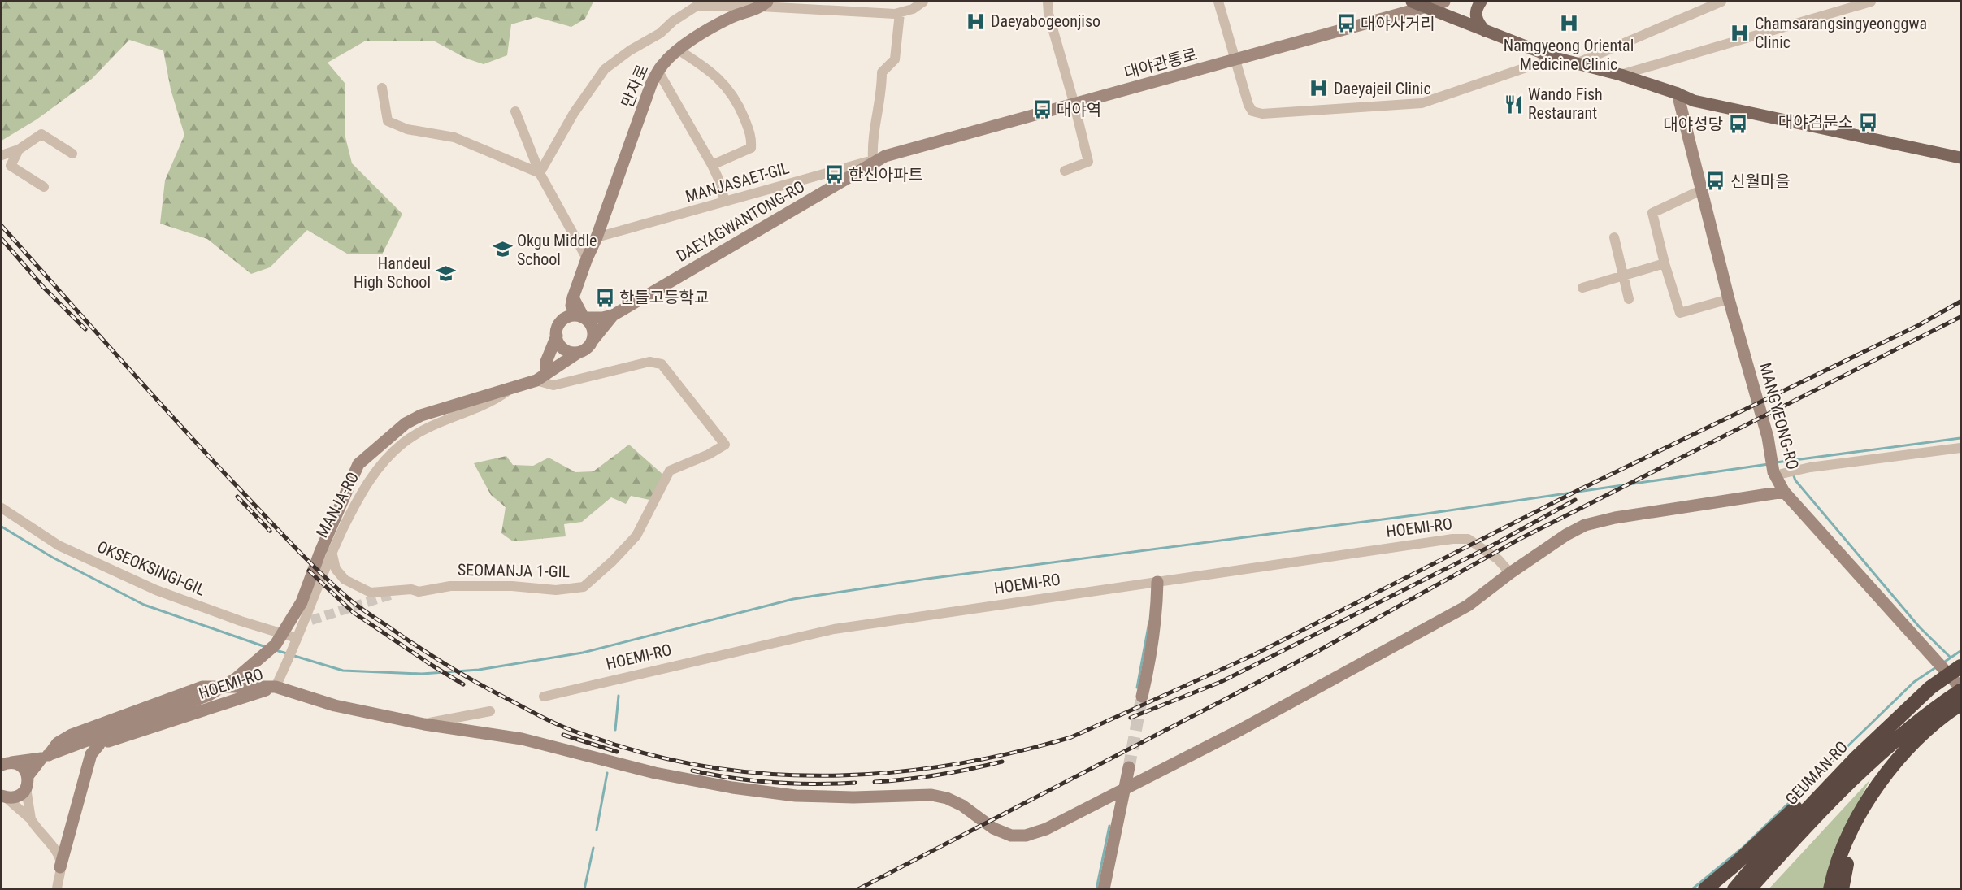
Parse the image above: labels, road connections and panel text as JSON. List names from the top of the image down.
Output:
{
  "streets": {
    "highway": ["GEUMAN-RO"],
    "street": [
      "대야관통로",
      "만자로",
      "MANJASAET-GIL",
      "DAEYAGWANTONG-RO",
      "MANGYEONG-RO",
      "MANJA-RO",
      "HOEMI-RO",
      "OKSEOKSINGI-GIL",
      "SEOMANJA 1-GIL"
    ]
  },
  "crossings": [
    ["대야관통로", "MANJASAET-GIL"],
    ["대야관통로", "DAEYAGWANTONG-RO"],
    ["만자로", "MANJASAET-GIL"],
    ["MANJASAET-GIL", "DAEYAGWANTONG-RO"],
    ["MANJA-RO", "HOEMI-RO"],
    ["MANJA-RO", "OKSEOKSINGI-GIL"],
    ["MANJA-RO", "SEOMANJA 1-GIL"]
  ],
  "places": {
    "hospital": [
      "Daeyabogeonjiso",
      "Namgyeong Oriental Medicine Clinic",
      "Chamsarangsingyeonggwa Clinic",
      "Daeyajeil Clinic"
    ],
    "bus stop": [
      "대야사거리",
      "대야역",
      "대야검문소",
      "대야성당",
      "한신아파트",
      "신월마을",
      "한들고등학교"
    ],
    "restaurant": ["Wando Fish Restaurant"],
    "school or university": ["Okgu Middle School", "Handeul High School"]
  }
}
